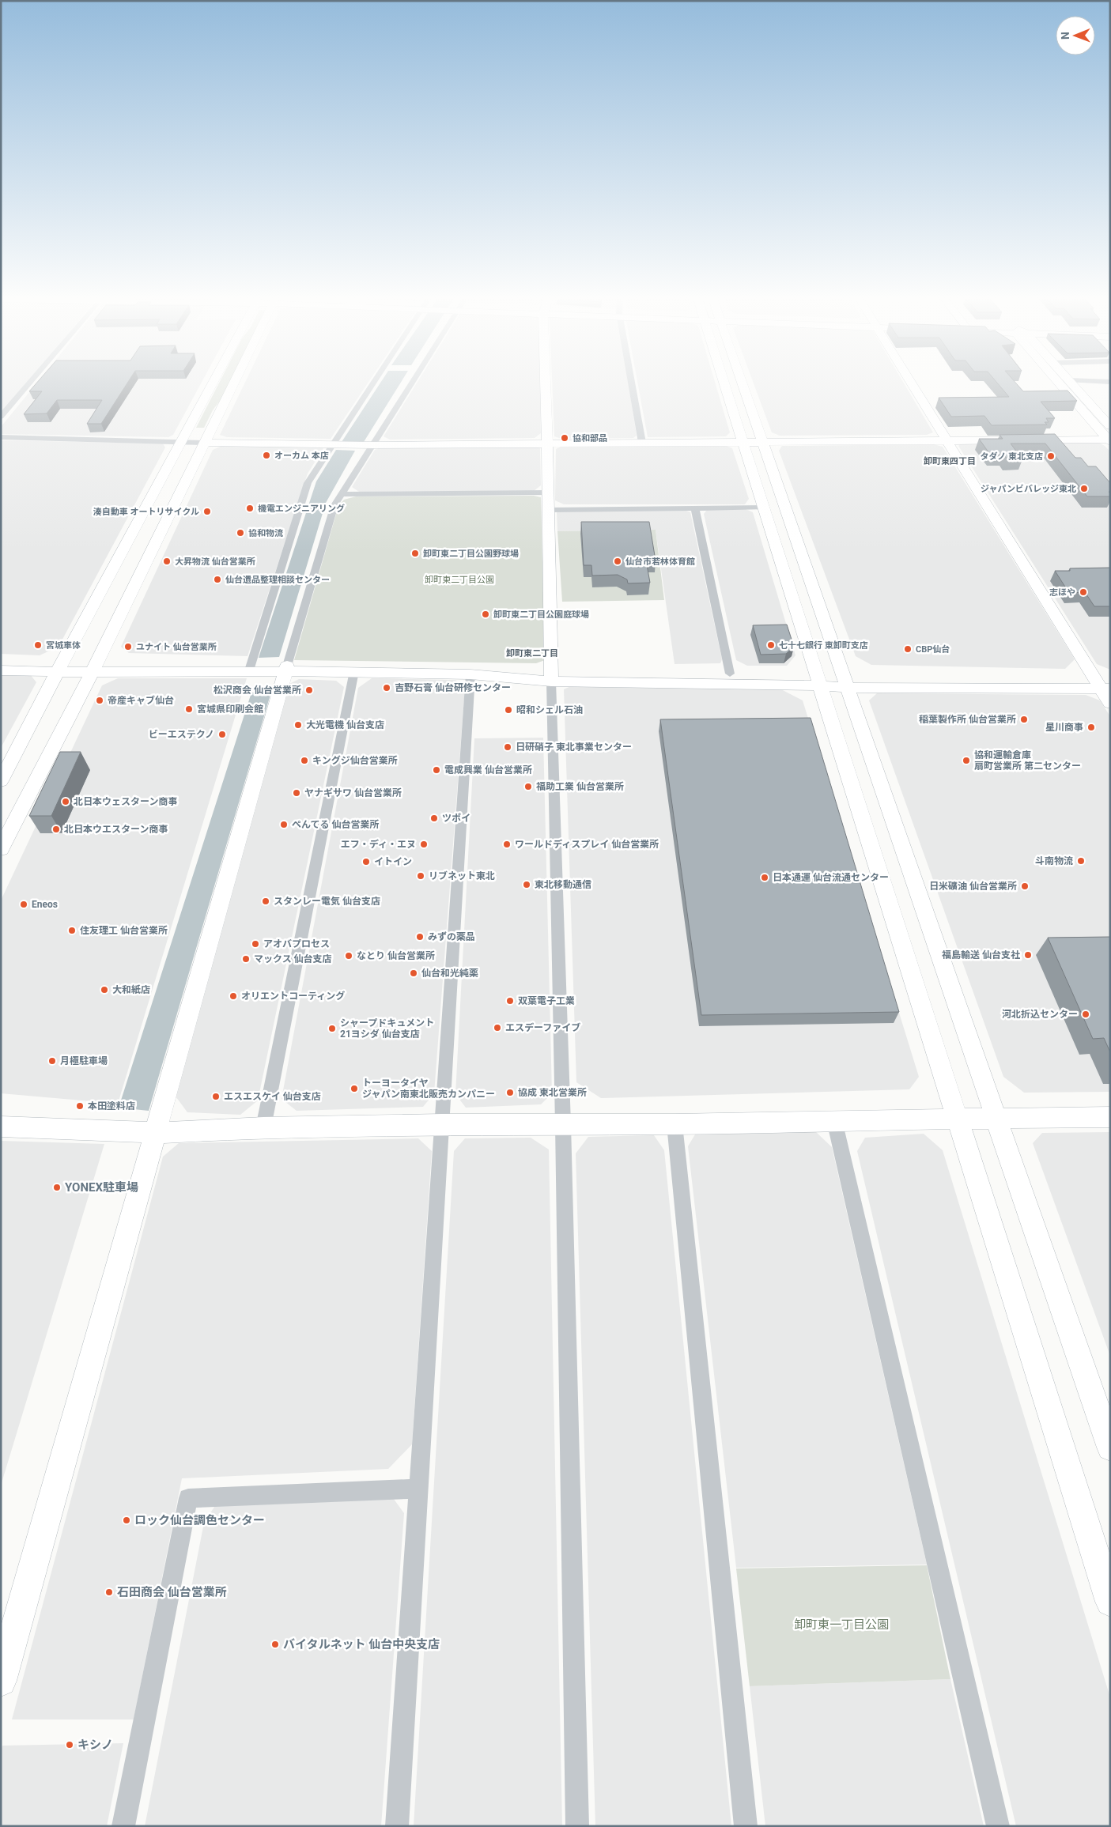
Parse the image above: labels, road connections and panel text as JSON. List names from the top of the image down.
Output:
{
  "districts": ["卸町東四丁目", "卸町東二丁目"],
  "parks": ["卸町東二丁目公園", "卸町東一丁目公園"],
  "places": [
    "協和部品",
    "オーカム 本店",
    "タダノ 東北支店",
    "ジャパンビバレッジ東北",
    "機電エンジニアリング",
    "湊自動車 オートリサイクル",
    "協和物流",
    "卸町東二丁目公園野球場",
    "大昇物流 仙台営業所",
    "仙台市若林体育館",
    "仙台遺品整理相談センター",
    "志ほや",
    "卸町東二丁目公園庭球場",
    "宮城車体",
    "七十七銀行 東卸町支店",
    "ユナイト 仙台営業所",
    "CBP仙台",
    "吉野石膏 仙台研修センター",
    "松沢商会 仙台営業所",
    "帝産キャブ仙台",
    "宮城県印刷会館",
    "昭和シェル石油",
    "稲葉製作所 仙台営業所",
    "大光電機 仙台支店",
    "星川商事",
    "ビーエステクノ",
    "日研硝子 東北事業センター",
    "キングジ仙台営業所",
    "協和運輸倉庫 扇町営業所 第二センター",
    "電成興業 仙台営業所",
    "福助工業 仙台営業所",
    "ヤナギサワ 仙台営業所",
    "北日本ウェスターン商事",
    "ツボイ",
    "ぺんてる 仙台営業所",
    "北日本ウエスターン商事",
    "エフ・ディ・エヌ",
    "ワールドディスプレイ 仙台営業所",
    "斗南物流",
    "イトイン",
    "リブネット東北",
    "日本通運 仙台流通センター",
    "東北移動通信",
    "日米礦油 仙台営業所",
    "スタンレー電気 仙台支店",
    "Eneos",
    "住友理工 仙台営業所",
    "みずの薬品",
    "アオバプロセス",
    "福島輸送 仙台支社",
    "なとり 仙台営業所",
    "マックス 仙台支店",
    "仙台和光純薬",
    "大和紙店",
    "オリエントコーティング",
    "双葉電子工業",
    "河北折込センター",
    "エスデーファイブ",
    "シャープドキュメント 21ヨシダ 仙台支店",
    "月極駐車場",
    "トーヨータイヤ ジャパン南東北販売カンパニー",
    "協成 東北営業所",
    "エスエスケイ 仙台支店",
    "本田塗料店",
    "YONEX駐車場",
    "ロック仙台調色センター",
    "石田商会 仙台営業所",
    "バイタルネット 仙台中央支店",
    "キシノ"
  ],
  "north": "left"
}
